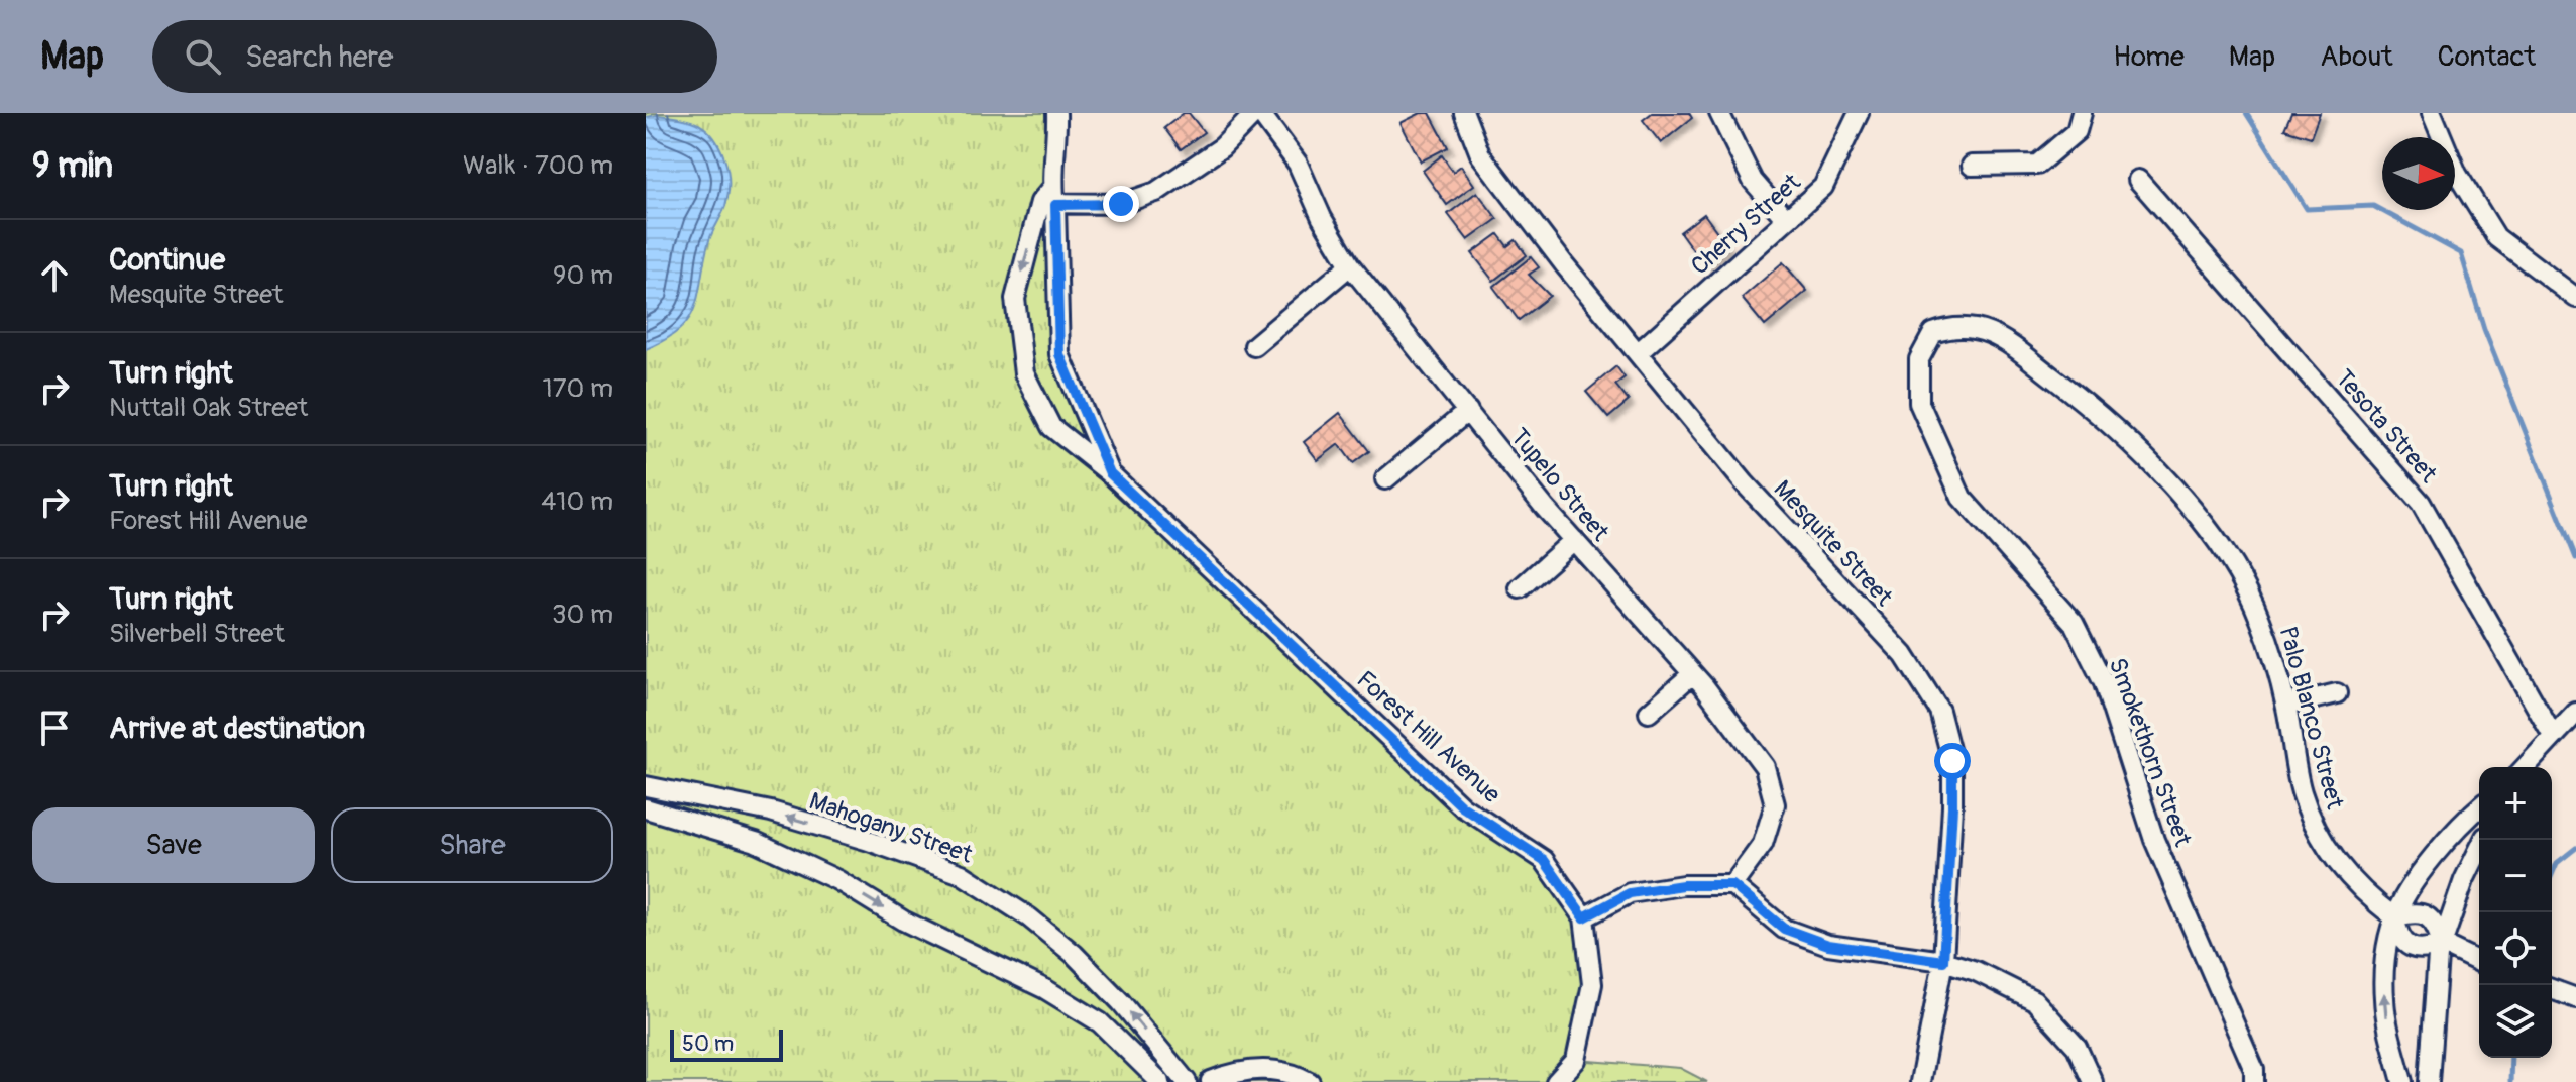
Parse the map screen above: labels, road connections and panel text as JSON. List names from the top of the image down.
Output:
{
  "streets": {
    "street": [
      "Cherry Street",
      "Tesota Street",
      "Tupelo Street",
      "Mesquite Street",
      "Palo Blanco Street",
      "Forest Hill Avenue",
      "Smokethorn Street",
      "Mahogany Street"
    ]
  },
  "crossings": [
    ["Cherry Street", "Mesquite Street"],
    ["Palo Blanco Street", "Smokethorn Street"]
  ],
  "scale_bar": "50 m",
  "north": "right",
  "page": {
    "header": "Map",
    "search": "Search here",
    "nav": [
      "Home",
      "Map",
      "About",
      "Contact"
    ],
    "heading": ["9 min", "Walk · 700 m"],
    "list": [
      ["Continue", "Mesquite Street", "90 m"],
      ["Turn right", "Nuttall Oak Street", "170 m"],
      ["Turn right", "Forest Hill Avenue", "410 m"],
      ["Turn right", "Silverbell Street", "30 m"],
      "Arrive at destination"
    ],
    "map_buttons": ["+", "−"],
    "buttons": ["Save", "Share"],
    "scale": "50 m"
  }
}
